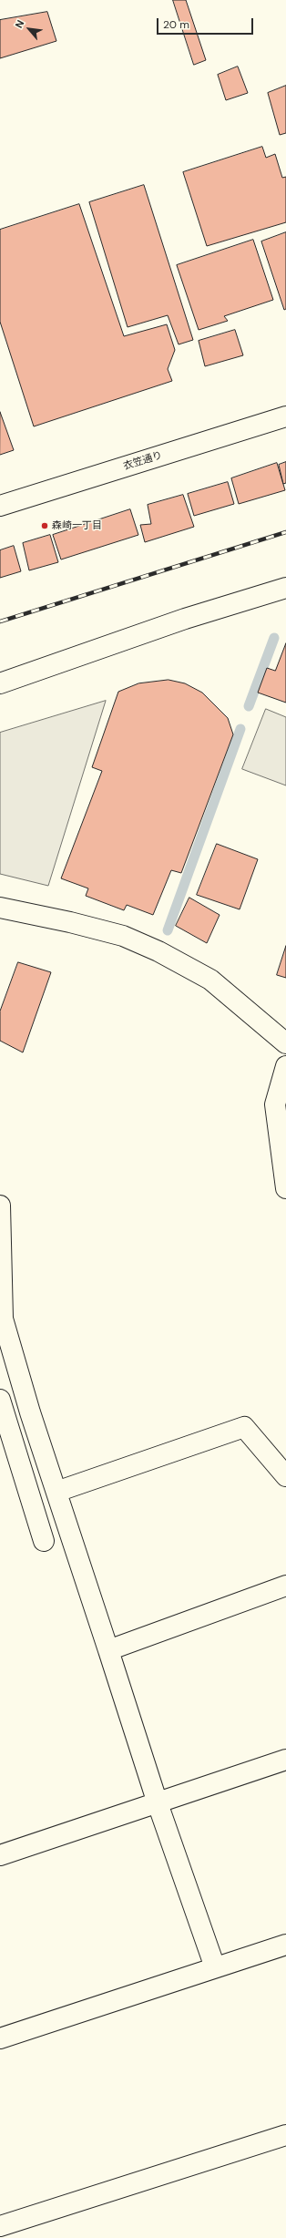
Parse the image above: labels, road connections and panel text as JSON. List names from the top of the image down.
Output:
{
  "streets": {
    "street": ["衣笠通り"]
  },
  "places": ["森崎一丁目"],
  "scale_bar": "20 m",
  "north": "top left"
}
